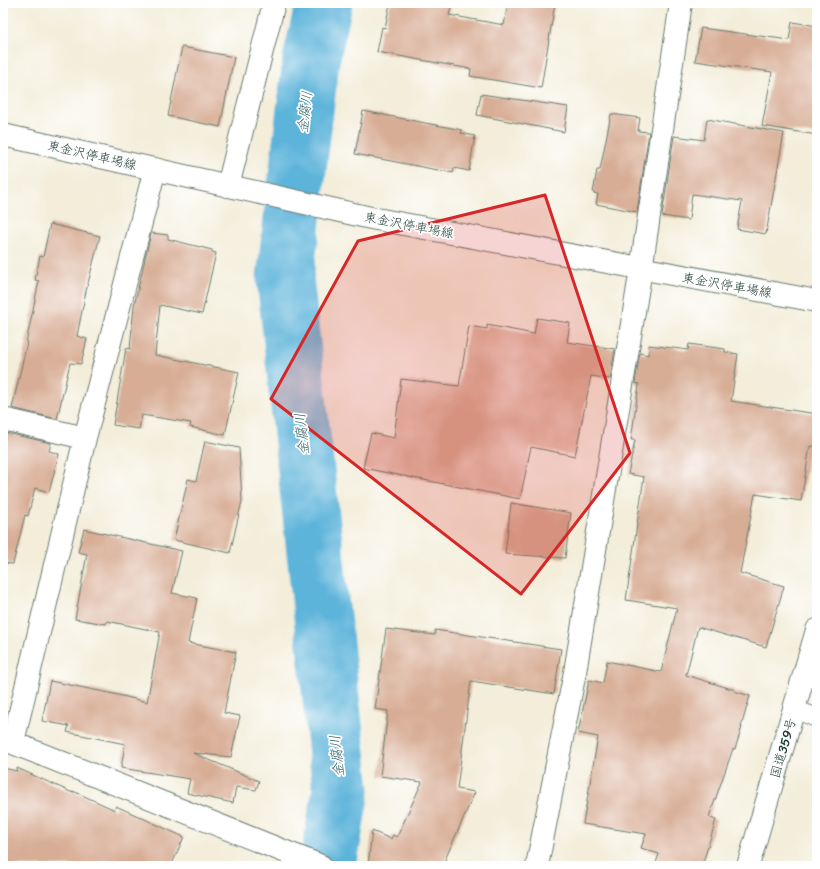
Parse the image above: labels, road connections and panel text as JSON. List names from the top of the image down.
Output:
{
  "streets": {
    "main road": ["東金沢停車場線", "国道359号"]
  },
  "water": ["金腐川"]
}
